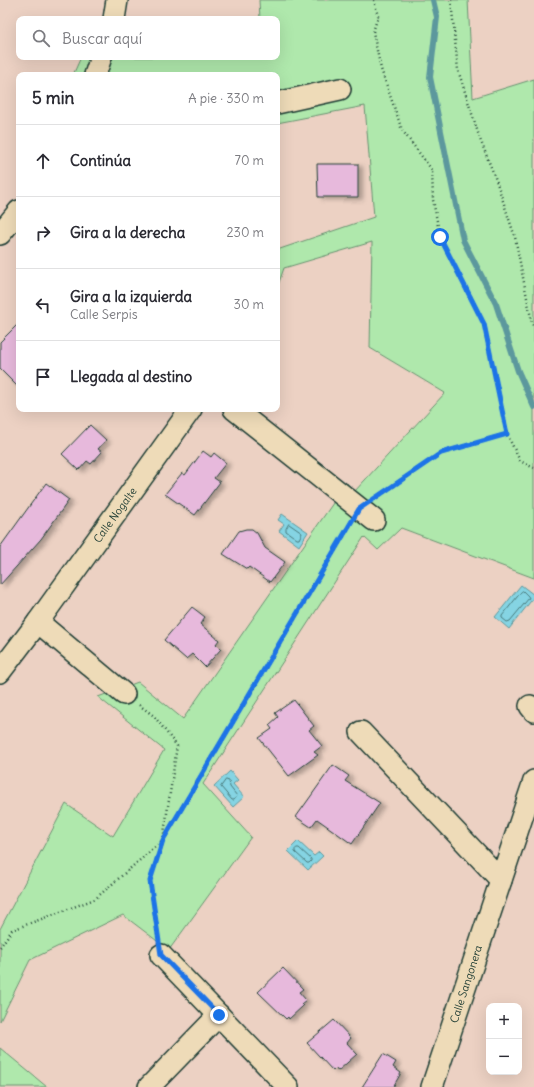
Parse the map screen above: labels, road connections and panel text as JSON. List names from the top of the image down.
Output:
{
  "streets": {
    "street": ["Calle Nogalte", "Calle Sangonera"]
  },
  "page": {
    "search": "Buscar aquí",
    "heading": ["5 min", "A pie · 330 m"],
    "list": [
      ["Continúa", "70 m"],
      ["Gira a la derecha", "230 m"],
      ["Gira a la izquierda", "Calle Serpis", "30 m"],
      "Llegada al destino"
    ],
    "map_buttons": ["+", "−"]
  }
}
